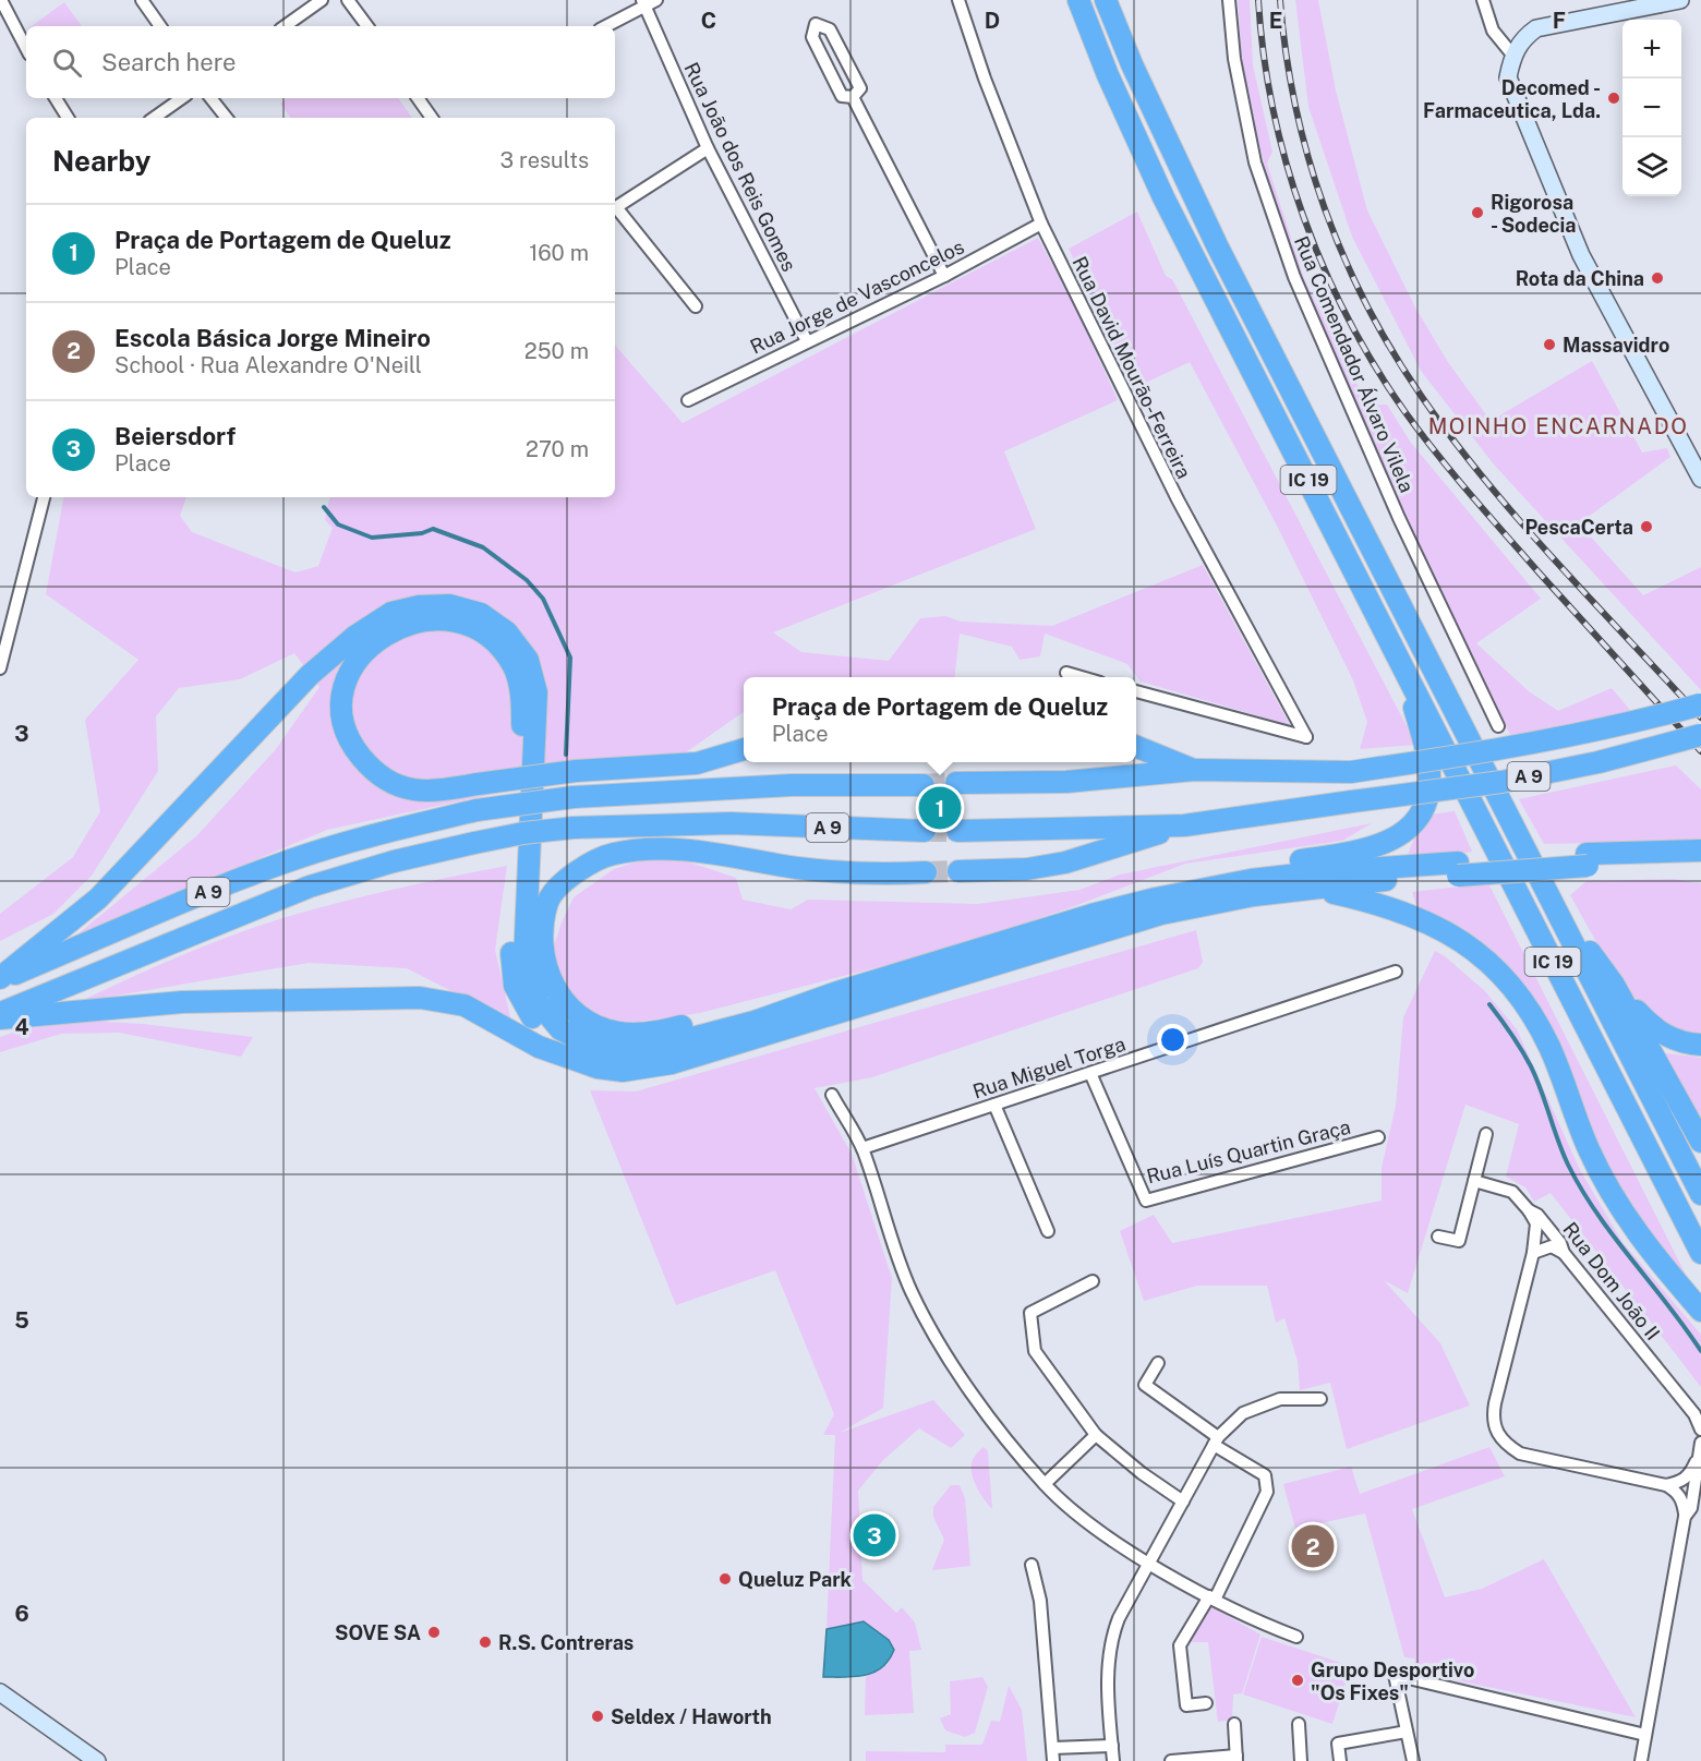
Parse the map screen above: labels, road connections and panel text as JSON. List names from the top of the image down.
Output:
{
  "streets": {
    "highway": ["IC 19", "A 9"],
    "street": [
      "Rua João dos Reis Gomes",
      "Rua Jorge de Vasconcelos",
      "Rua Comendador Álvaro Vilela",
      "Rua David Mourão-Ferreira",
      "Rua Miguel Torga",
      "Rua Luís Quartin Graça",
      "Rua Dom João II"
    ]
  },
  "crossings": [
    ["Rua João dos Reis Gomes", "Rua Jorge de Vasconcelos"],
    ["Rua Jorge de Vasconcelos", "Rua David Mourão-Ferreira"],
    ["Rua Miguel Torga", "Rua Luís Quartin Graça"]
  ],
  "districts": ["MOINHO ENCARNADO"],
  "places": [
    "Decomed - Farmaceutica, Lda.",
    "Rigorosa - Sodecia",
    "Rota da China",
    "Massavidro",
    "PescaCerta",
    "Queluz Park",
    "SOVE SA",
    "R.S. Contreras",
    "Grupo Desportivo \"Os Fixes\"",
    "Seldex / Haworth"
  ],
  "page": {
    "map_buttons": ["+", "−"],
    "search": "Search here",
    "heading": ["Nearby", "3 results"],
    "list": [
      {
        "mark": "1",
        "name": "Praça de Portagem de Queluz",
        "note": "Place",
        "value": "160 m"
      },
      {
        "mark": "2",
        "name": "Escola Básica Jorge Mineiro",
        "note": "School · Rua Alexandre O'Neill",
        "value": "250 m"
      },
      {
        "mark": "3",
        "name": "Beiersdorf",
        "note": "Place",
        "value": "270 m"
      }
    ],
    "popup": ["Praça de Portagem de Queluz", "Place"],
    "pins": ["1", "3", "2"]
  },
  "grid": {
    "columns": [
      "C",
      "D",
      "E",
      "F"
    ],
    "rows": [
      "3",
      "4",
      "5",
      "6"
    ]
  }
}
